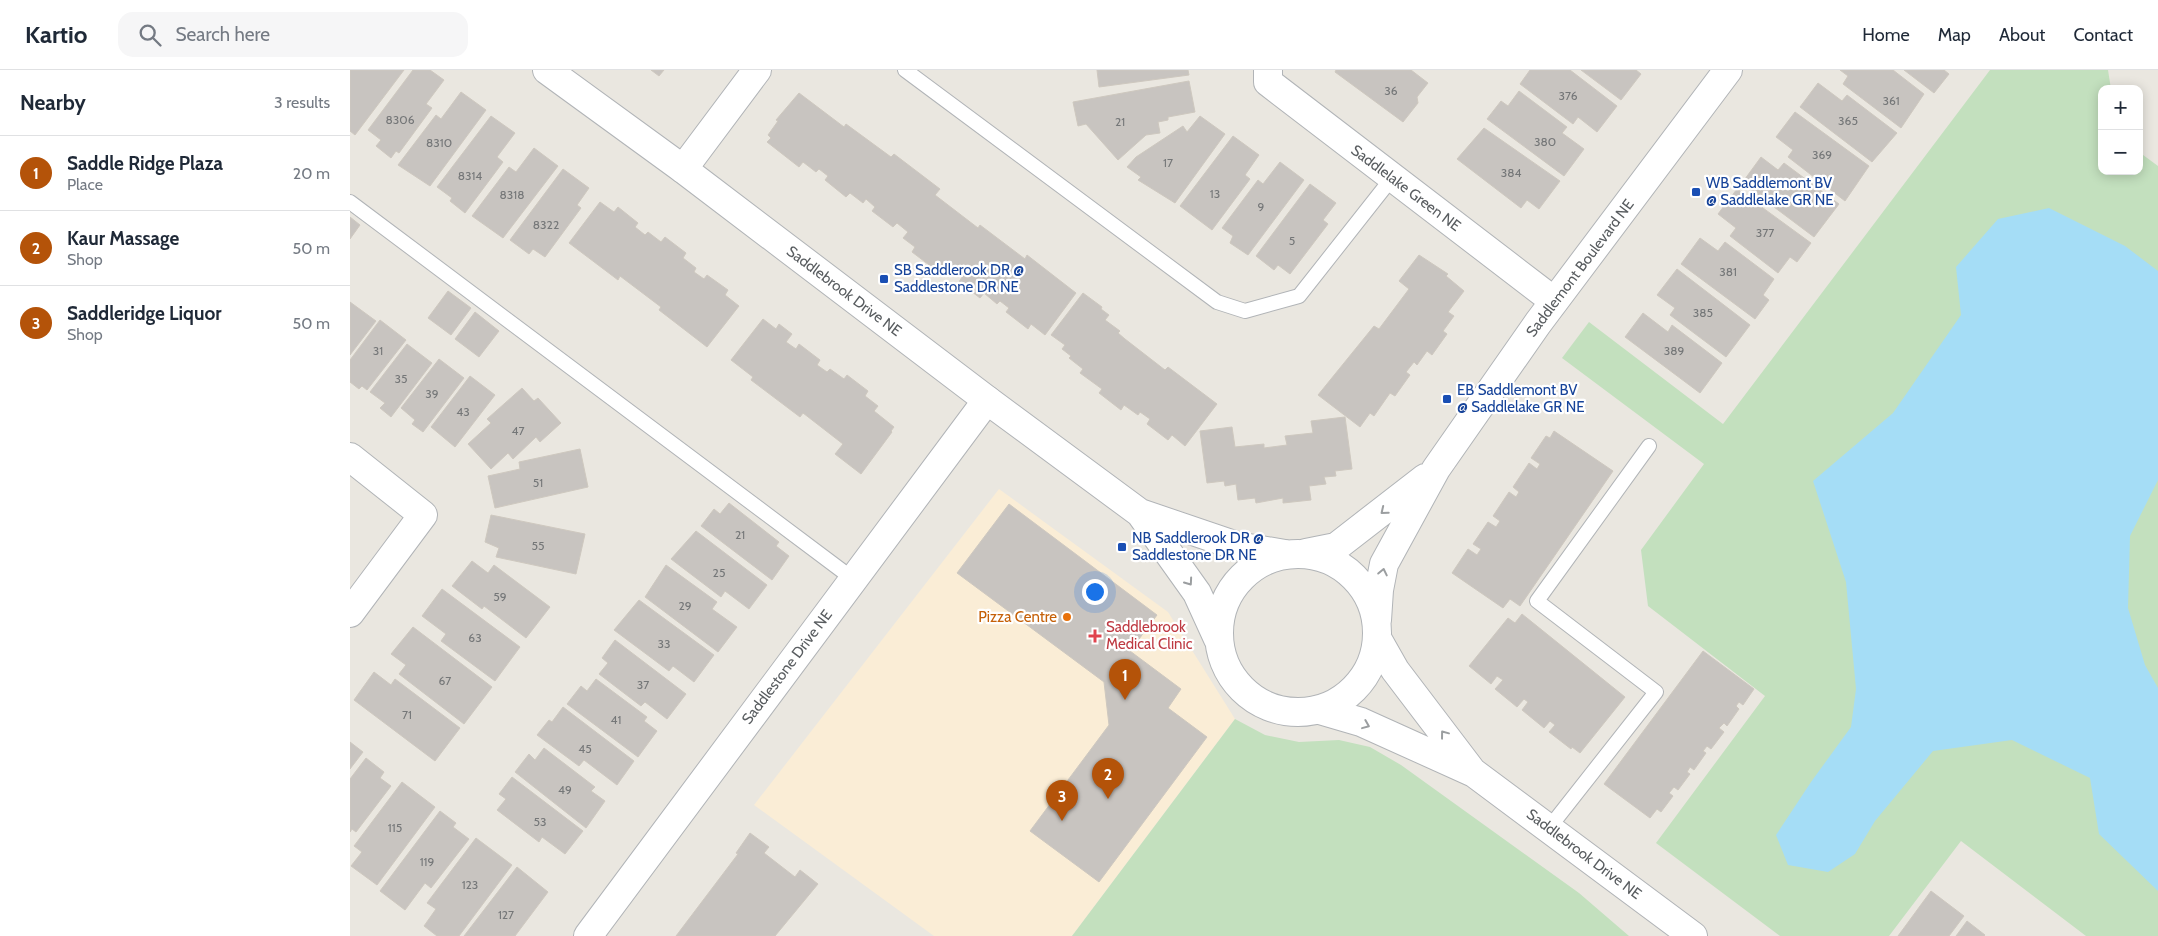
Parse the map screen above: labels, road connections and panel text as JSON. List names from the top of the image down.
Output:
{
  "streets": {
    "street": [
      "Saddlelake Green NE",
      "Saddlemont Boulevard NE",
      "Saddlebrook Drive NE",
      "Saddlestone Drive NE"
    ]
  },
  "crossings": [
    ["Saddlelake Green NE", "Saddlemont Boulevard NE"],
    ["Saddlemont Boulevard NE", "Saddlebrook Drive NE"],
    ["Saddlebrook Drive NE", "Saddlestone Drive NE"]
  ],
  "places": {
    "transit": [
      "WB Saddlemont BV @ Saddlelake GR NE",
      "SB Saddlerook DR @ Saddlestone DR NE",
      "EB Saddlemont BV @ Saddlelake GR NE",
      "NB Saddlerook DR @ Saddlestone DR NE"
    ],
    "other": ["Pizza Centre"],
    "health": ["Saddlebrook Medical Clinic"]
  },
  "house_numbers": [
    "36",
    "376",
    "361",
    "8306",
    "365",
    "21",
    "380",
    "8310",
    "369",
    "17",
    "384",
    "8314",
    "13",
    "8318",
    "9",
    "8322",
    "377",
    "5",
    "381",
    "385",
    "31",
    "389",
    "35",
    "39",
    "43",
    "47",
    "51",
    "21",
    "55",
    "25",
    "59",
    "29",
    "63",
    "33",
    "67",
    "37",
    "71",
    "41",
    "45",
    "49",
    "53",
    "115",
    "119",
    "123",
    "127"
  ],
  "page": {
    "header": "Kartio",
    "search": "Search here",
    "nav": [
      "Home",
      "Map",
      "About",
      "Contact"
    ],
    "heading": ["Nearby", "3 results"],
    "map_buttons": ["+", "−"],
    "list": [
      {
        "mark": "1",
        "name": "Saddle Ridge Plaza",
        "note": "Place",
        "value": "20 m"
      },
      {
        "mark": "2",
        "name": "Kaur Massage",
        "note": "Shop",
        "value": "50 m"
      },
      {
        "mark": "3",
        "name": "Saddleridge Liquor",
        "note": "Shop",
        "value": "50 m"
      }
    ],
    "pins": ["1", "2", "3"]
  }
}
